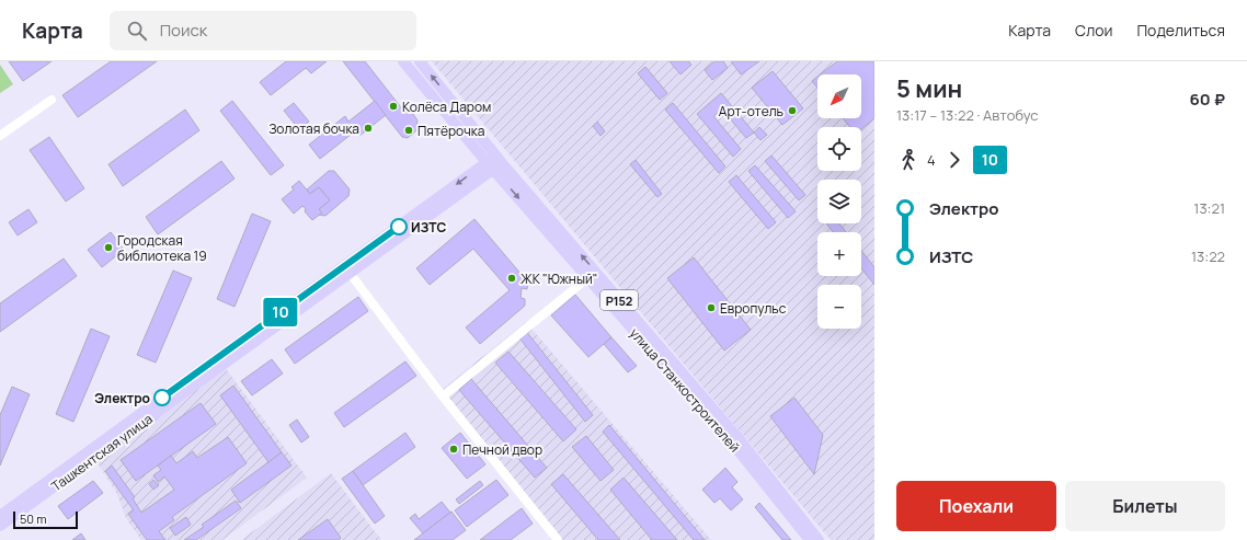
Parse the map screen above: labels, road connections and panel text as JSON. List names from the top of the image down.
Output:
{
  "streets": {
    "main road": ["Р152", "улица Станкостроителей", "Ташкентская улица"]
  },
  "crossings": [
    ["улица Станкостроителей", "Ташкентская улица"]
  ],
  "places": [
    "Колёса Даром",
    "Арт-отель",
    "Золотая бочка",
    "Пятёрочка",
    "ИЗТС",
    "Городская библиотека 19",
    "ЖК \"Южный\"",
    "Европульс",
    "Электро",
    "Печной двор"
  ],
  "lines": ["bus line 10"],
  "scale_bar": "50 m",
  "north": "bottom left",
  "page": {
    "header": "Карта",
    "search": "Поиск",
    "nav": ["Карта", "Слои", "Поделиться"],
    "on_map": "10",
    "heading": ["5 мин", "13:17 – 13:22 · Автобус", "60 ₽"],
    "map_buttons": ["+", "−"],
    "legs": ["4", "10"],
    "list": [
      {
        "name": "Электро",
        "value": "13:21"
      },
      {
        "name": "ИЗТС",
        "value": "13:22"
      }
    ],
    "buttons": ["Поехали", "Билеты"],
    "scale": "50 m"
  }
}
